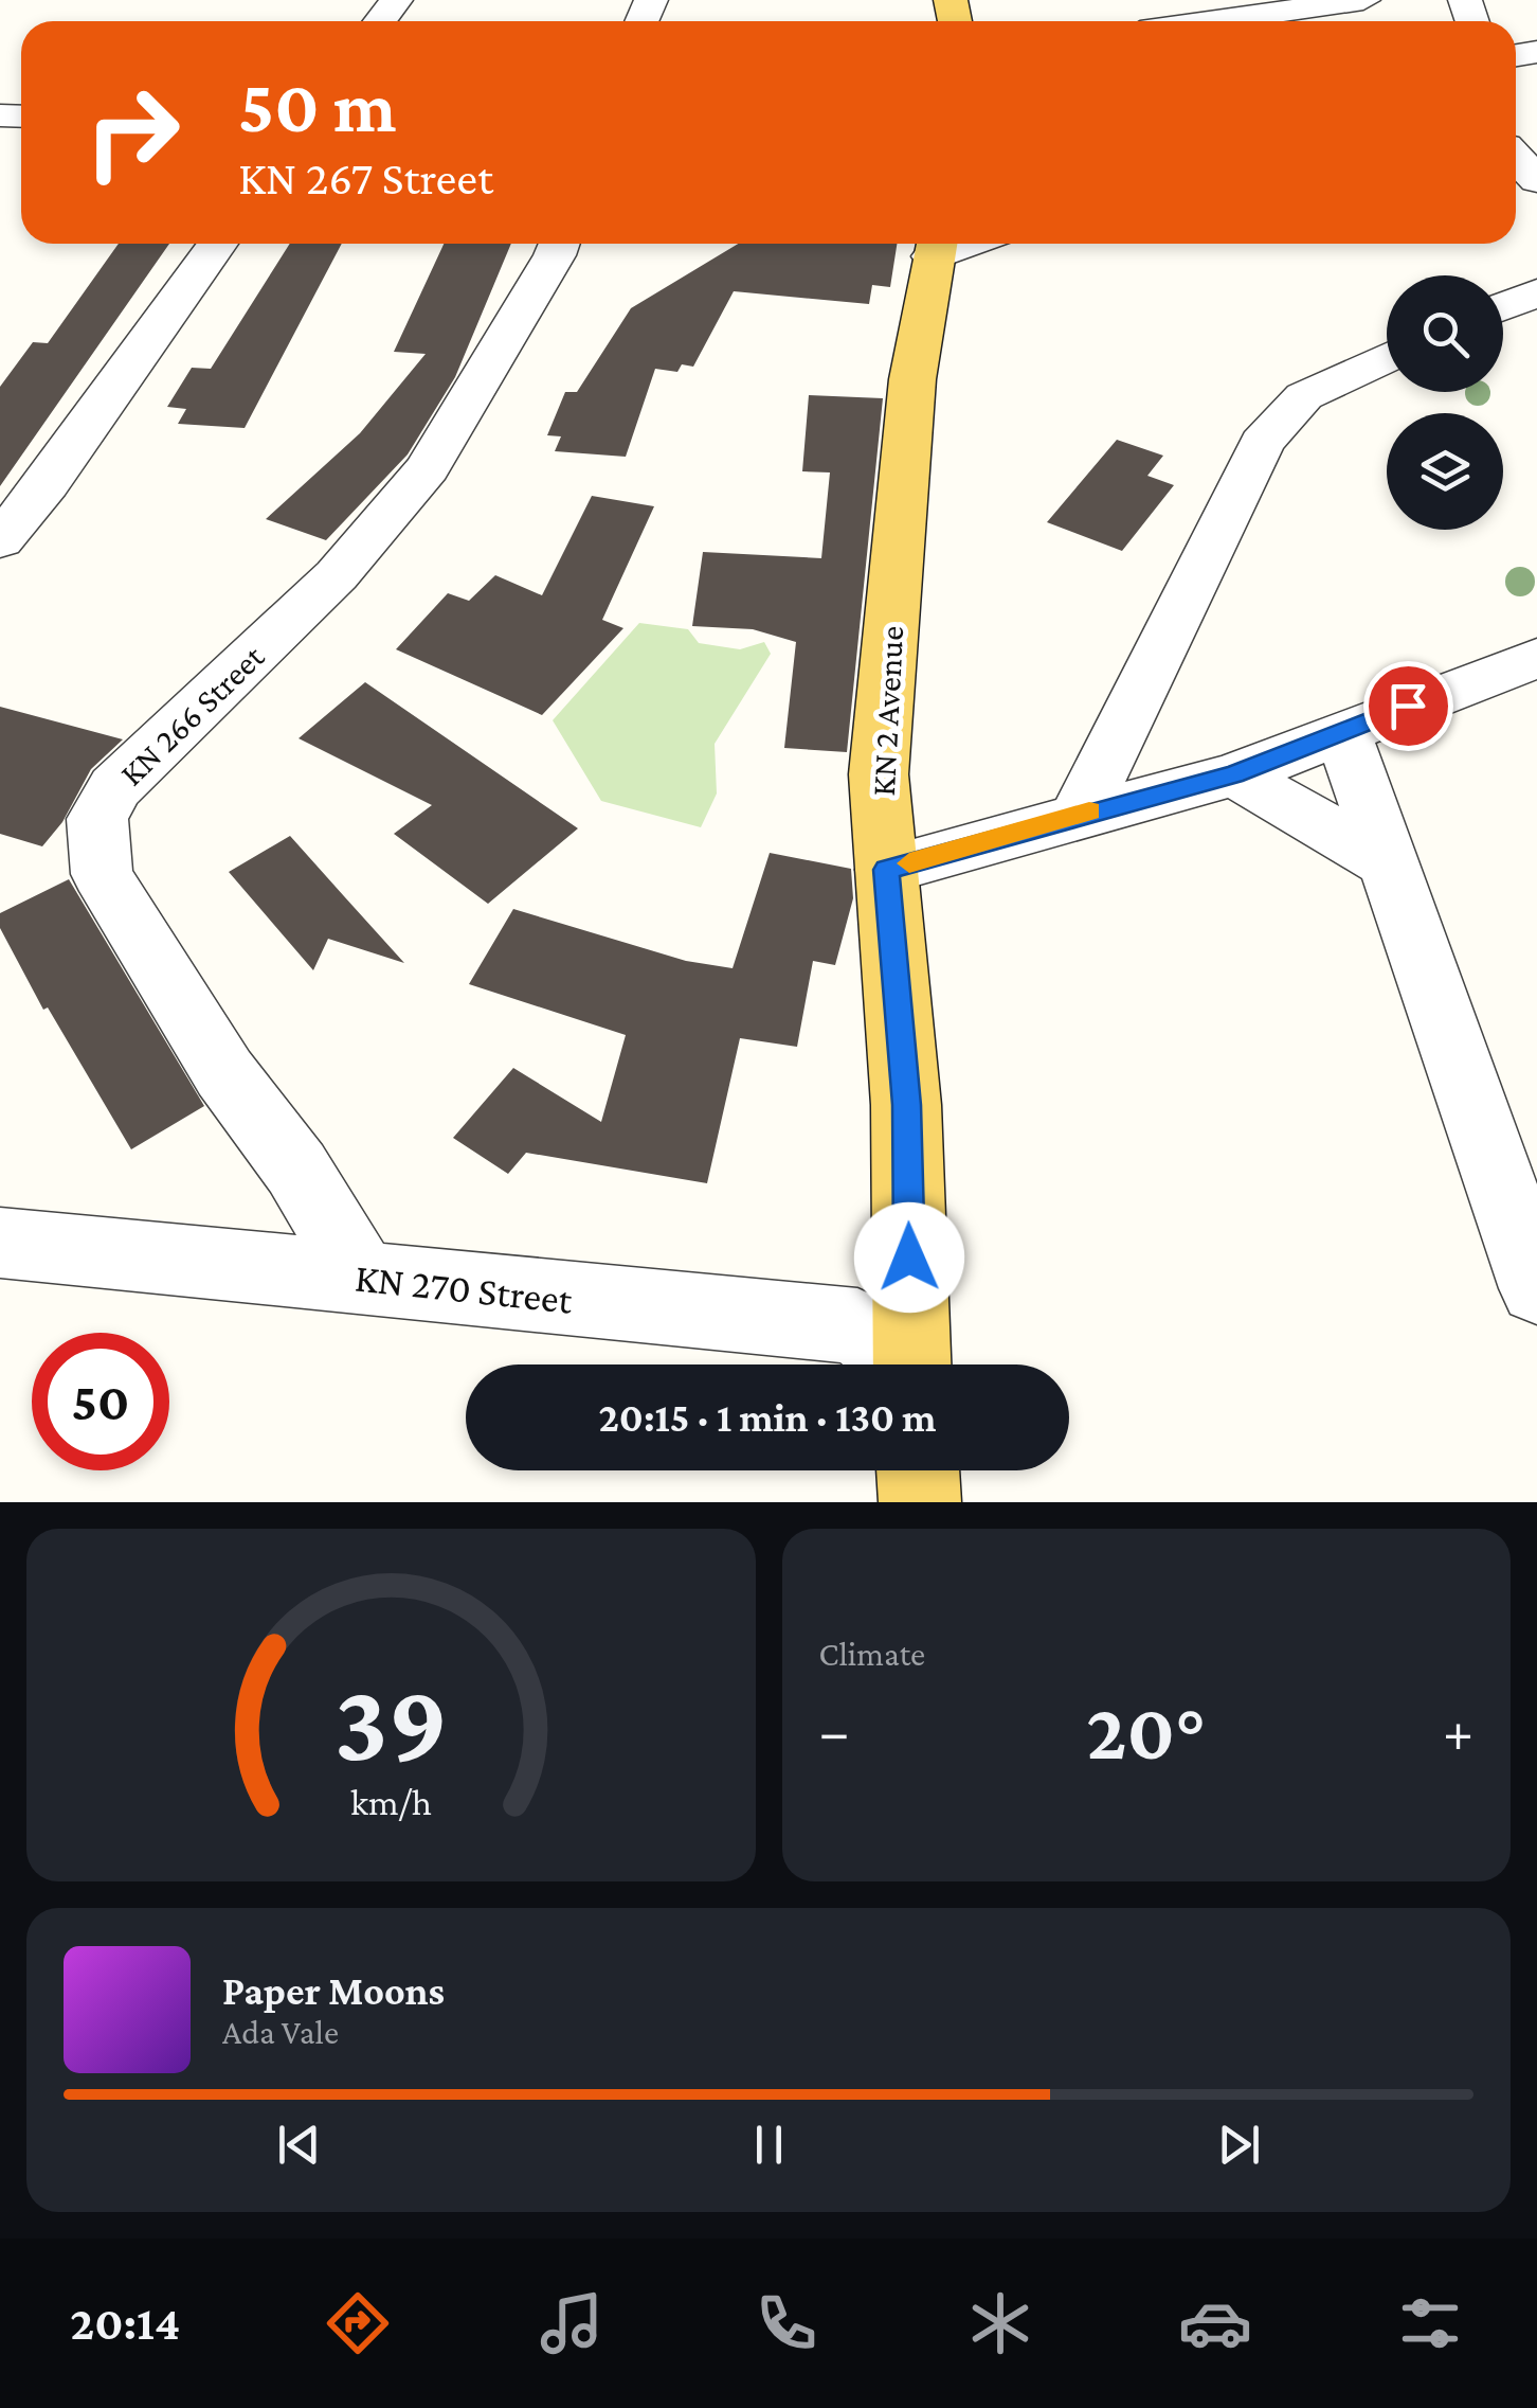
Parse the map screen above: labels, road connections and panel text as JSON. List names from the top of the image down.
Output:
{
  "streets": {
    "main road": ["KN 2 Avenue"],
    "street": ["KN 266 Street", "KN 270 Street"]
  },
  "crossings": [
    ["KN 266 Street", "KN 270 Street"]
  ],
  "page": {
    "turn": ["50 m", "KN 267 Street"],
    "limit": "50",
    "trip": "20:15 · 1 min · 130 m",
    "tile": "Climate",
    "heat": ["−", "20°", "+"],
    "song": ["Paper Moons", "Ada Vale"],
    "tabs": "20:14",
    "gauge": ["39", "km/h"]
  }
}
